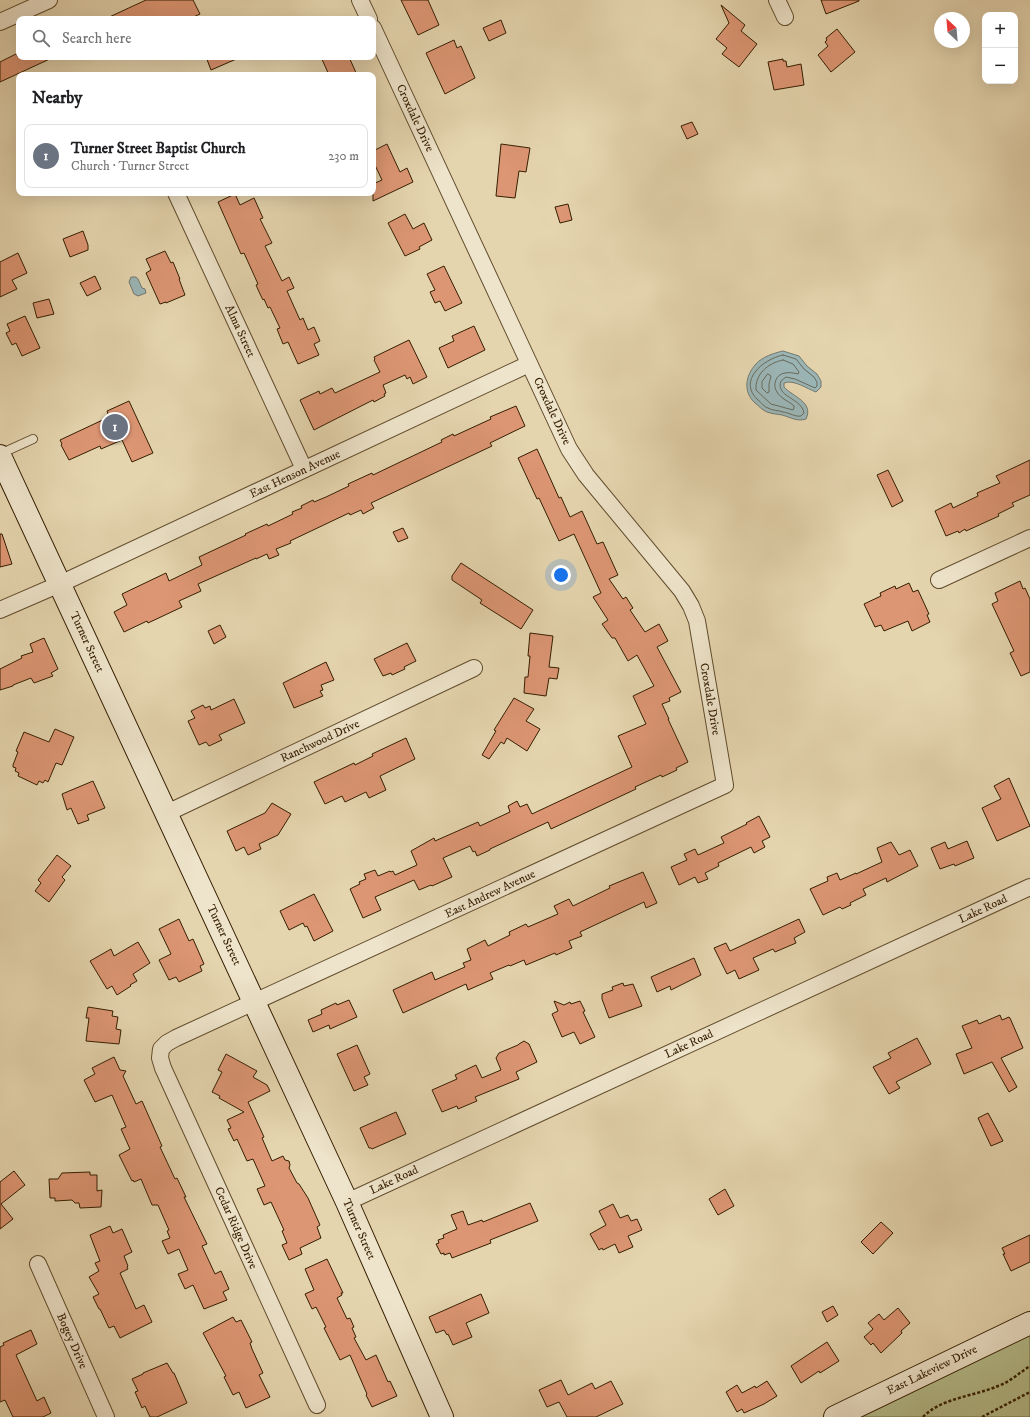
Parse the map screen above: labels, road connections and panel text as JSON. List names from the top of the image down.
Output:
{
  "streets": {
    "street": [
      "Croxdale Drive",
      "Alma Street",
      "East Henson Avenue",
      "Turner Street",
      "Ranchwood Drive",
      "East Andrew Avenue",
      "Lake Road",
      "Cedar Ridge Drive",
      "Bogey Drive",
      "East Lakeview Drive"
    ]
  },
  "crossings": [
    ["Croxdale Drive", "East Henson Avenue"],
    ["Croxdale Drive", "East Andrew Avenue"],
    ["Alma Street", "East Henson Avenue"],
    ["East Henson Avenue", "Turner Street"],
    ["Turner Street", "Ranchwood Drive"],
    ["Turner Street", "East Andrew Avenue"],
    ["Turner Street", "Lake Road"],
    ["East Andrew Avenue", "Cedar Ridge Drive"]
  ],
  "north": "top left",
  "page": {
    "map_buttons": ["+", "−"],
    "search": "Search here",
    "heading": "Nearby",
    "list": [
      {
        "mark": "1",
        "name": "Turner Street Baptist Church",
        "note": "Church · Turner Street",
        "value": "230 m"
      }
    ],
    "pins": "1"
  }
}
